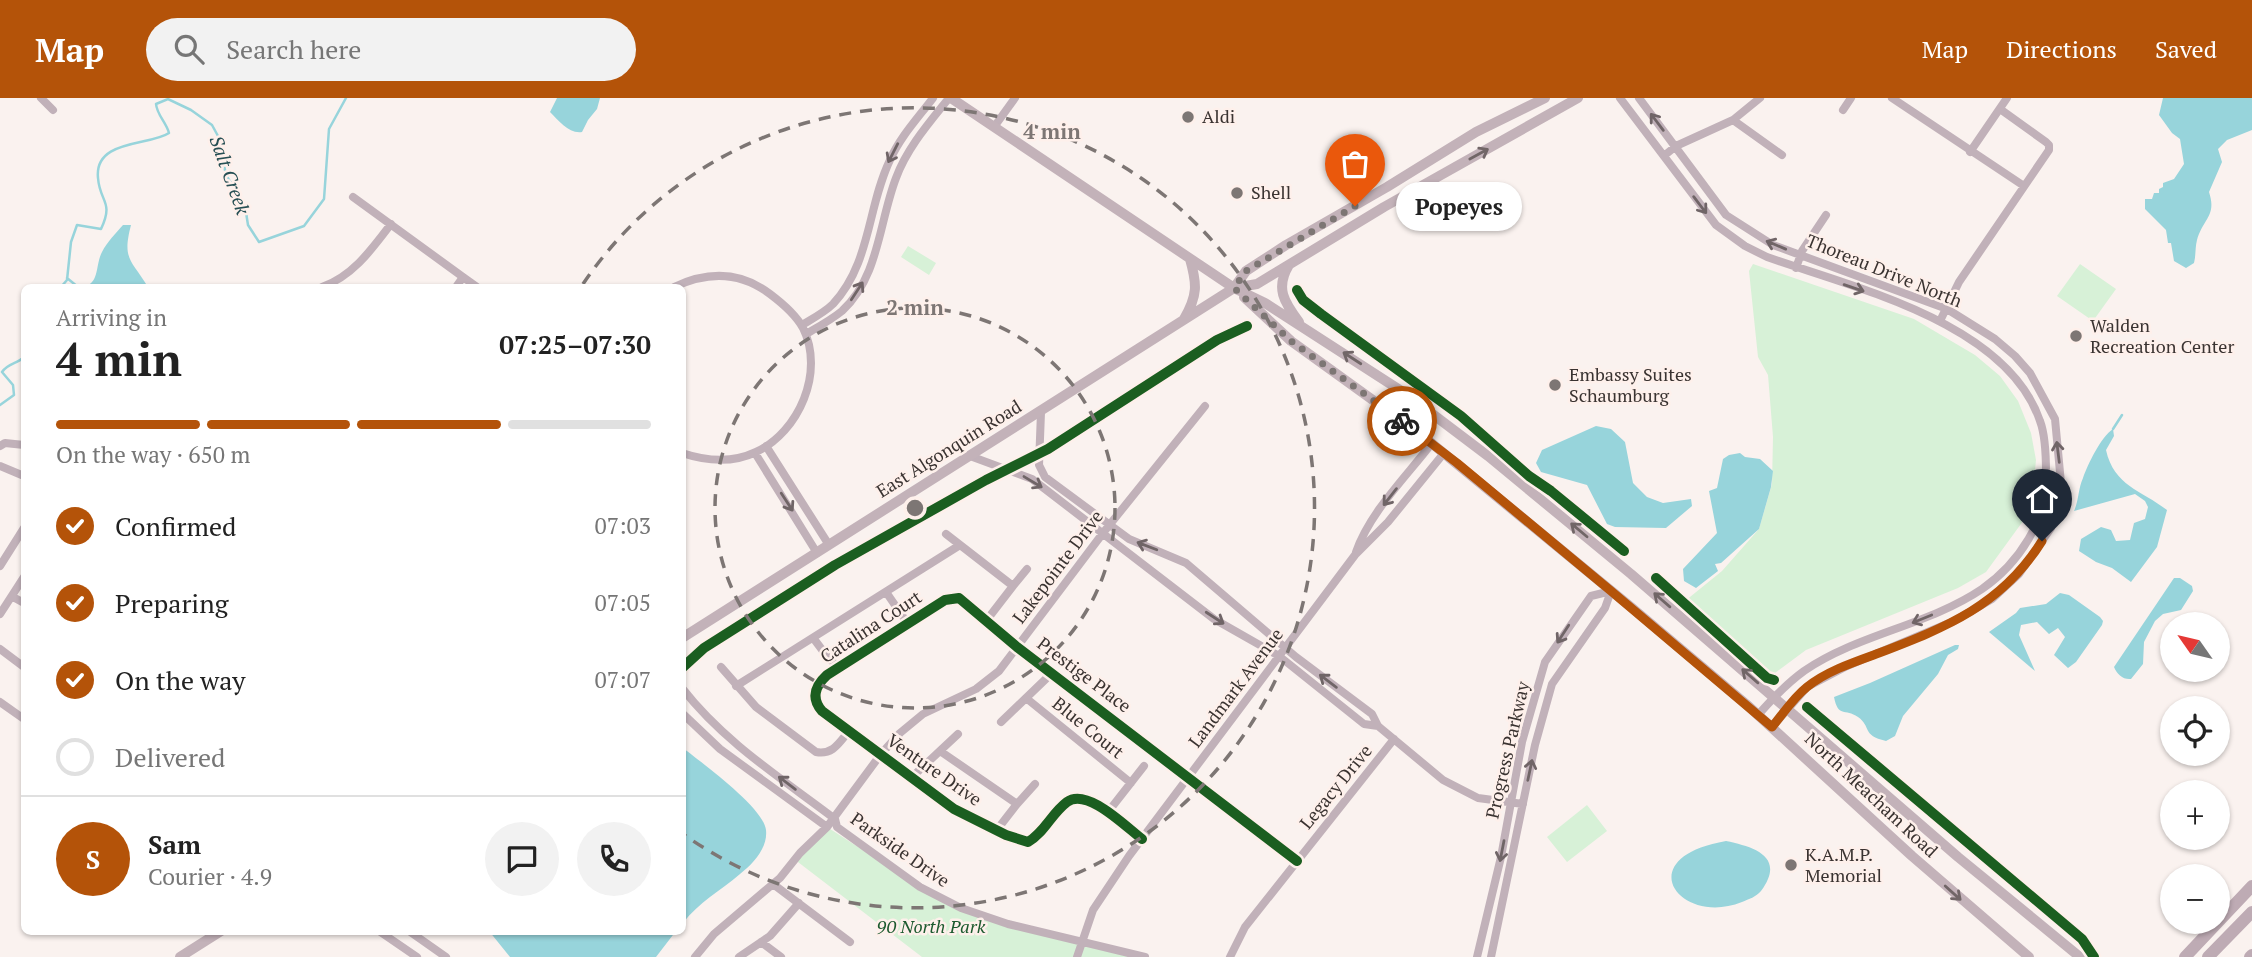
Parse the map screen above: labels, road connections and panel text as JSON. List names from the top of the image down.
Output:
{
  "streets": {
    "main road": ["East Algonquin Road", "North Meacham Road"],
    "street": [
      "Thoreau Drive North",
      "Lakepointe Drive",
      "Catalina Court",
      "Prestige Place",
      "Landmark Avenue",
      "Blue Court",
      "Progress Parkway",
      "Venture Drive",
      "Legacy Drive",
      "Parkside Drive"
    ]
  },
  "crossings": [
    ["Thoreau Drive North", "North Meacham Road"],
    ["East Algonquin Road", "North Meacham Road"],
    ["Lakepointe Drive", "Prestige Place"],
    ["Lakepointe Drive", "Venture Drive"],
    ["Lakepointe Drive", "Parkside Drive"],
    ["Catalina Court", "Prestige Place"],
    ["Catalina Court", "Venture Drive"],
    ["Prestige Place", "Landmark Avenue"],
    ["Prestige Place", "Blue Court"],
    ["Prestige Place", "Legacy Drive"],
    ["Landmark Avenue", "Venture Drive"],
    ["Landmark Avenue", "North Meacham Road"],
    ["Landmark Avenue", "Parkside Drive"],
    ["Blue Court", "Venture Drive"],
    ["Progress Parkway", "North Meacham Road"]
  ],
  "water": ["Salt Creek"],
  "parks": ["90 North Park"],
  "places": [
    "Aldi",
    "Shell",
    "Popeyes",
    "Walden Recreation Center",
    "Embassy Suites Schaumburg",
    "K.A.M.P. Memorial"
  ],
  "north": "top left",
  "page": {
    "header": "Map",
    "search": "Search here",
    "nav": ["Map", "Directions", "Saved"],
    "bubble": "Popeyes",
    "heading": ["4 min", "Arriving in", "07:25–07:30"],
    "panel": ["Sam", "Courier · 4.9"],
    "bar": "On the way · 650 m",
    "list": [
      ["Confirmed", "07:03"],
      ["Preparing", "07:05"],
      ["On the way", "07:07"],
      "Delivered"
    ],
    "map_buttons": ["+", "−"],
    "round": "S"
  },
  "rings": ["4 min", "2 min"]
}
